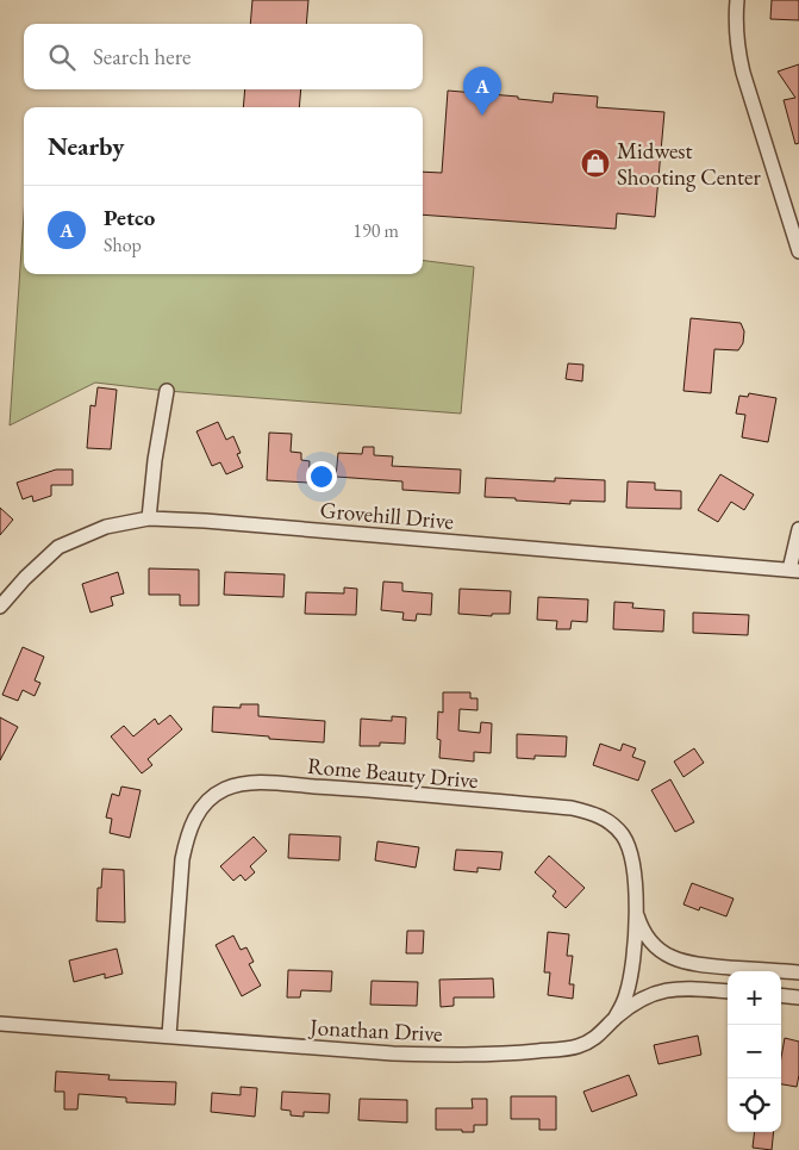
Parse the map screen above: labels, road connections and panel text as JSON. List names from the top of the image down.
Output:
{
  "streets": {
    "street": ["Grovehill Drive", "Rome Beauty Drive", "Jonathan Drive"]
  },
  "crossings": [
    ["Rome Beauty Drive", "Jonathan Drive"]
  ],
  "places": {
    "shop": ["Midwest Shooting Center"]
  },
  "page": {
    "search": "Search here",
    "pins": "A",
    "heading": "Nearby",
    "list": [
      {
        "mark": "A",
        "name": "Petco",
        "note": "Shop",
        "value": "190 m"
      }
    ],
    "map_buttons": ["+", "−"]
  }
}
